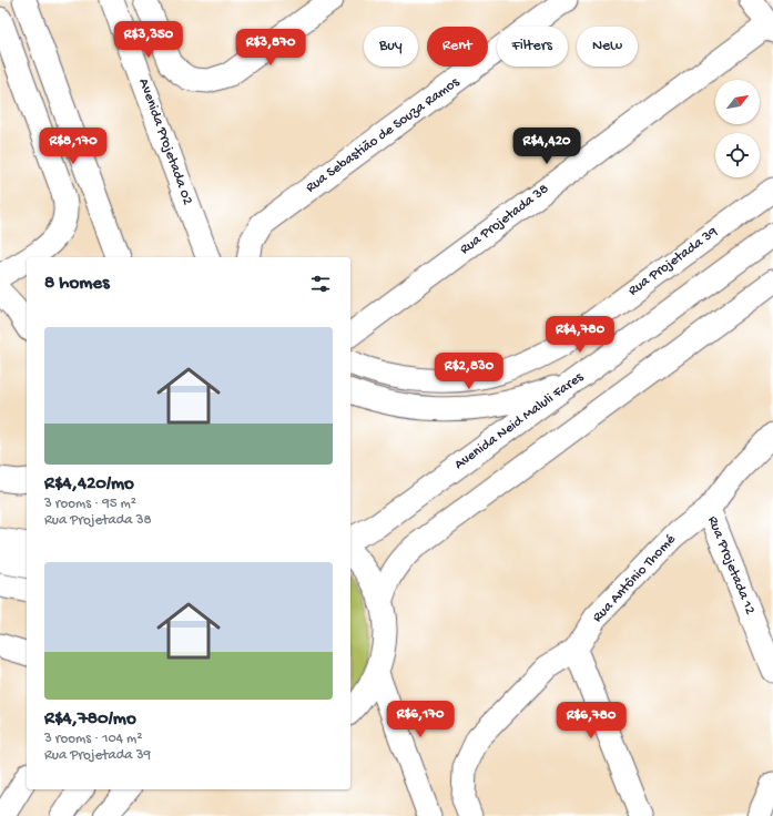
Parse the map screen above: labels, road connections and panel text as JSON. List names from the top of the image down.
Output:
{
  "streets": {
    "street": [
      "Rua Sebastião de Souza Ramos",
      "Avenida Projetada 02",
      "Rua Projetada 38",
      "Rua Projetada 39",
      "Avenida Neid Maluli Fares",
      "Rua Projetada 12",
      "Rua Antônio Thomé"
    ]
  },
  "crossings": [
    ["Rua Projetada 12", "Rua Antônio Thomé"]
  ],
  "north": "top right",
  "page": {
    "price": [
      "R$3,350",
      "R$3,870",
      "R$8,170",
      "R$4,420",
      "R$4,780",
      "R$2,830",
      "R$6,170",
      "R$6,780"
    ],
    "chip": [
      "Buy",
      "Rent",
      "Filters",
      "New"
    ],
    "heading": "8 homes",
    "list": [
      {
        "name": "R$4,420/mo",
        "note": "3 rooms · 95 m² · Rua Projetada 38"
      },
      {
        "name": "R$4,780/mo",
        "note": "3 rooms · 104 m² · Rua Projetada 39"
      }
    ]
  }
}
